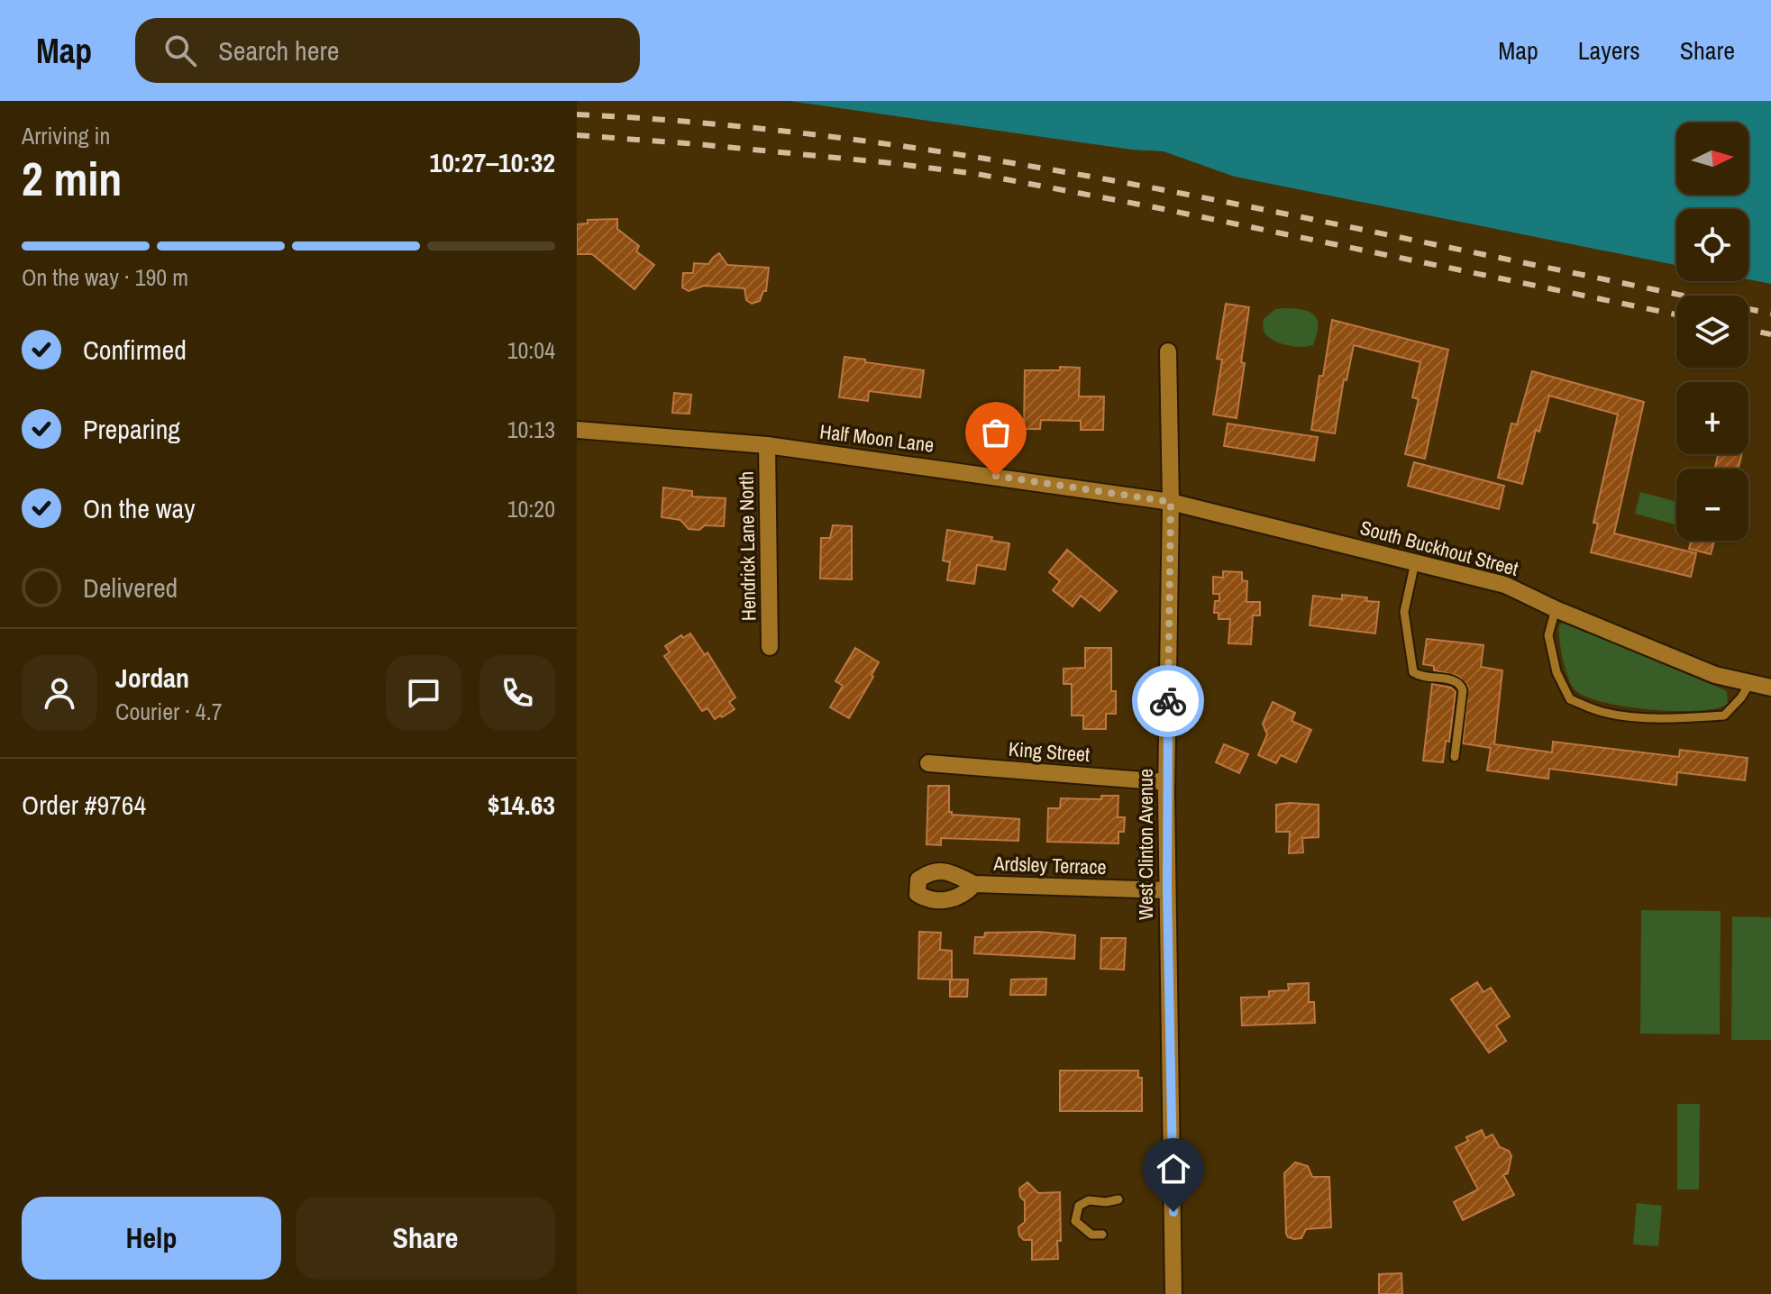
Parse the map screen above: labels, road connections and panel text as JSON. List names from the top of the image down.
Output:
{
  "streets": {
    "street": [
      "Half Moon Lane",
      "Hendrick Lane North",
      "South Buckhout Street",
      "King Street",
      "West Clinton Avenue",
      "Ardsley Terrace"
    ]
  },
  "crossings": [
    ["Half Moon Lane", "Hendrick Lane North"],
    ["Half Moon Lane", "South Buckhout Street"],
    ["Half Moon Lane", "West Clinton Avenue"],
    ["South Buckhout Street", "West Clinton Avenue"],
    ["King Street", "West Clinton Avenue"],
    ["West Clinton Avenue", "Ardsley Terrace"]
  ],
  "north": "right",
  "page": {
    "header": "Map",
    "search": "Search here",
    "nav": ["Map", "Layers", "Share"],
    "heading": ["2 min", "Arriving in", "10:27–10:32"],
    "panel": [
      "Jordan",
      "Courier · 4.7",
      "Order #9764",
      "$14.63"
    ],
    "map_buttons": ["+", "−"],
    "bar": "On the way · 190 m",
    "list": [
      ["Confirmed", "10:04"],
      ["Preparing", "10:13"],
      ["On the way", "10:20"],
      "Delivered"
    ],
    "buttons": ["Help", "Share"]
  }
}
